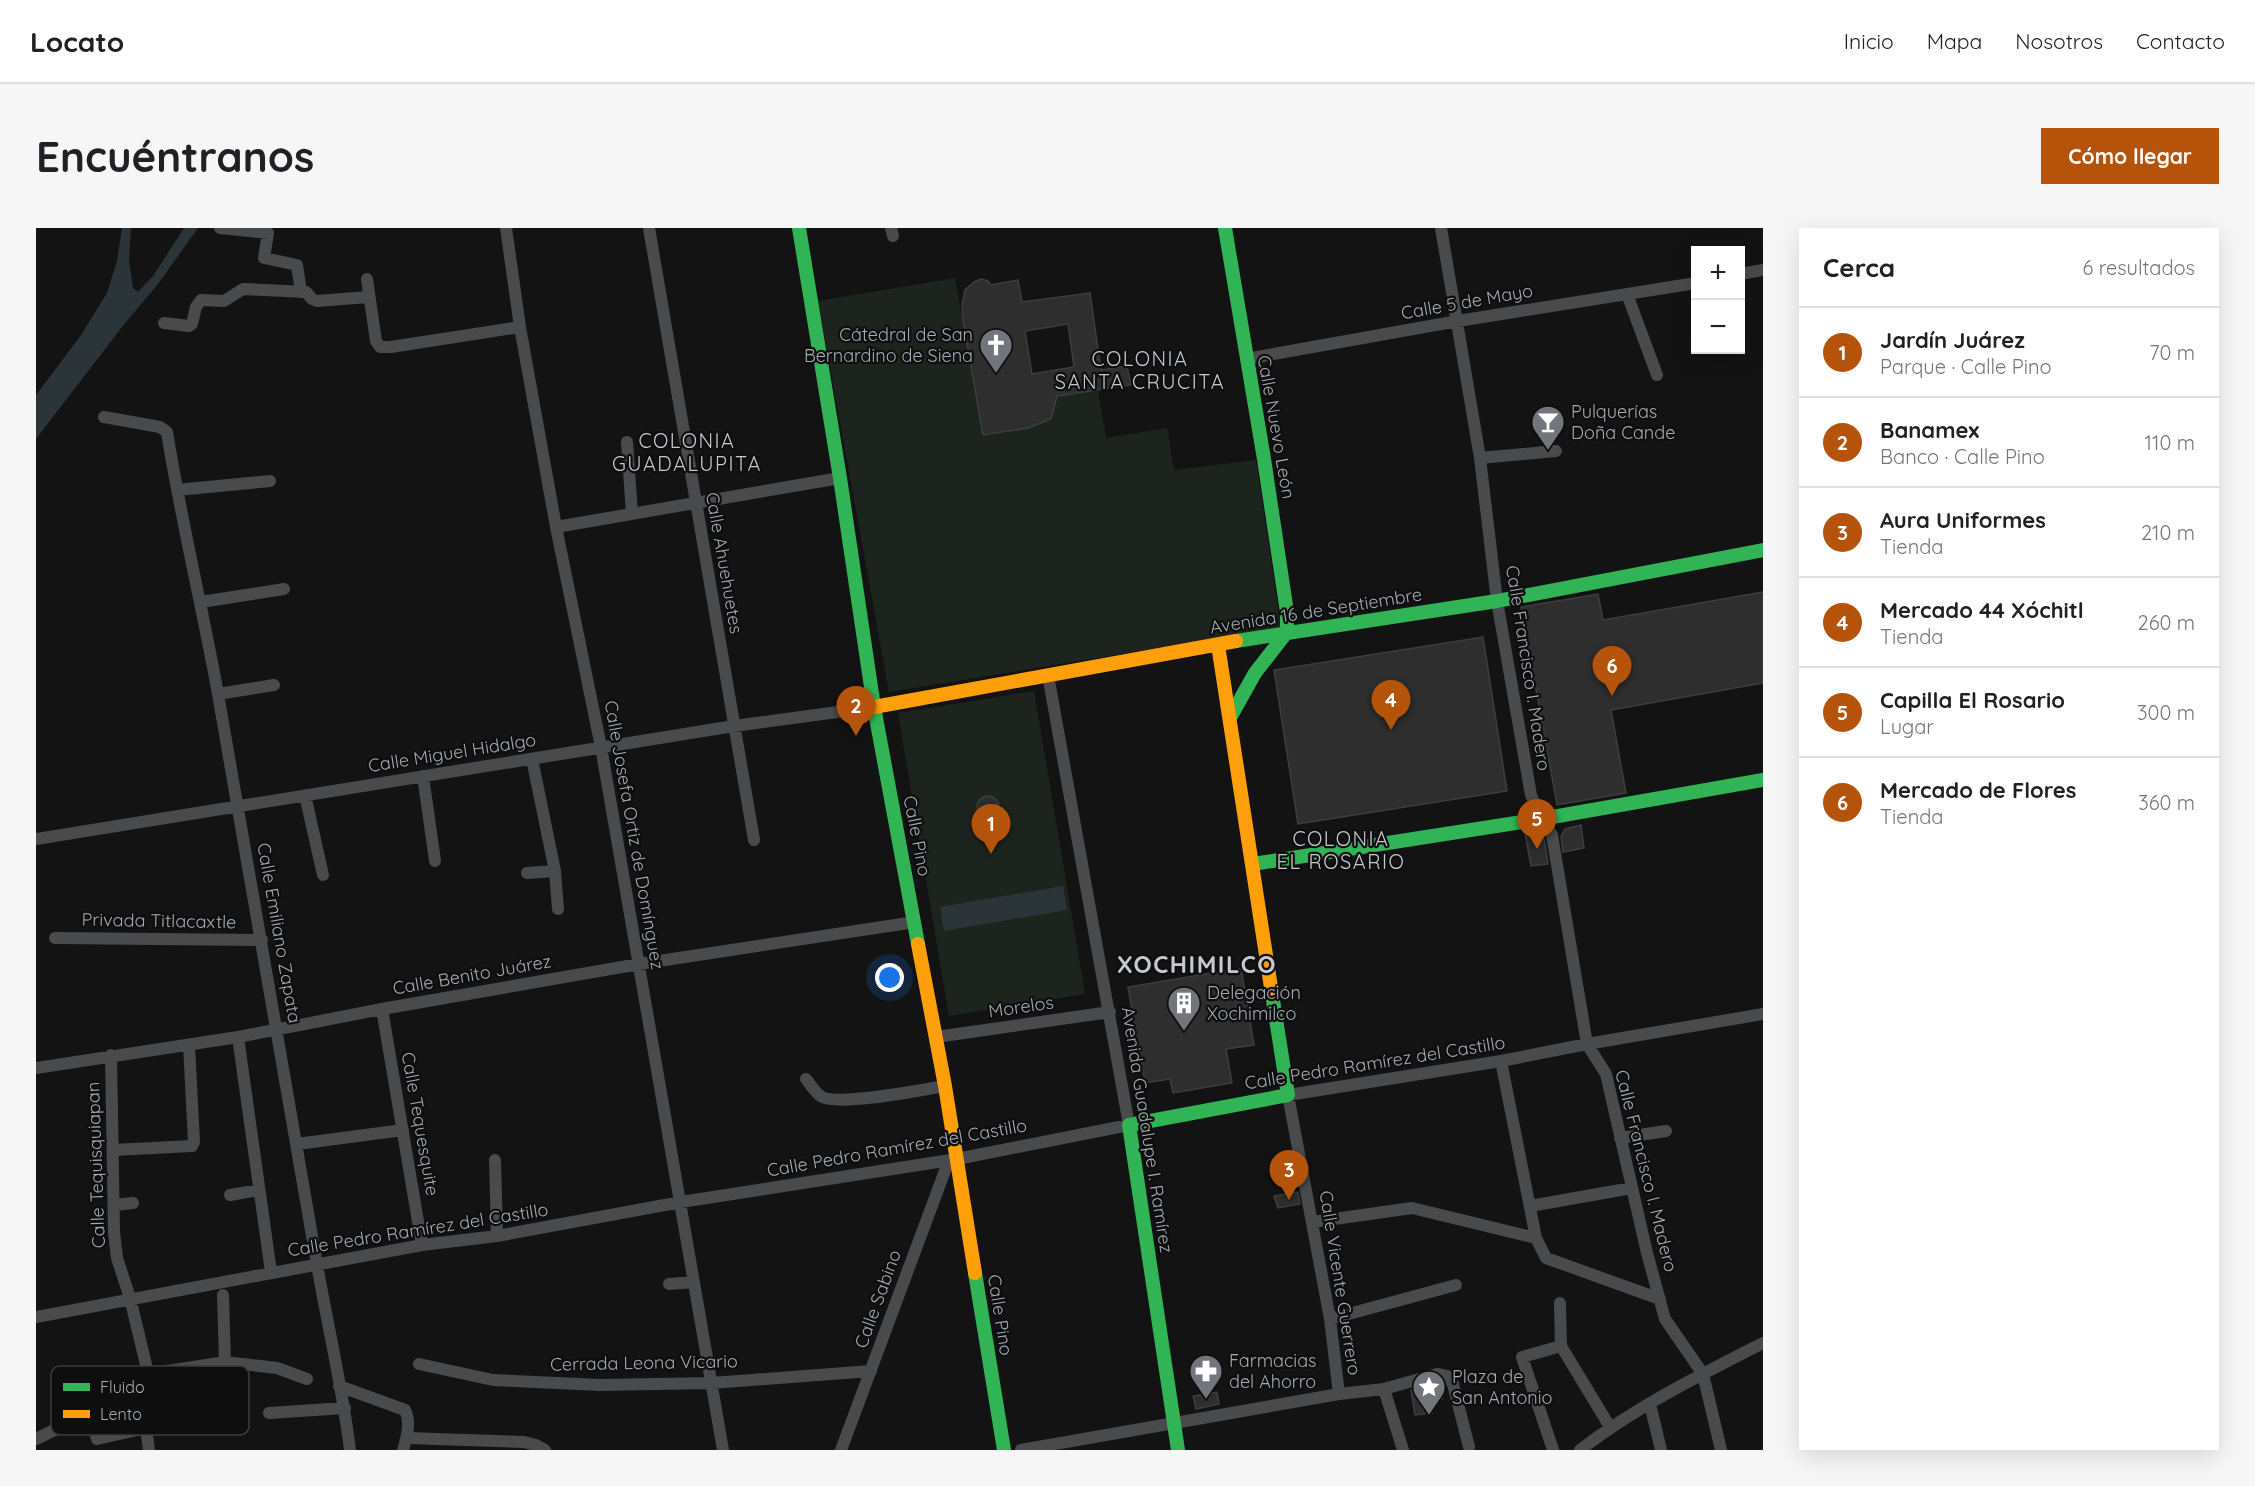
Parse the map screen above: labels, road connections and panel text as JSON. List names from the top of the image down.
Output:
{
  "streets": {
    "street": [
      "Calle 5 de Mayo",
      "Calle Nuevo León",
      "Calle Ahuehuetes",
      "Avenida 16 de Septiembre",
      "Calle Francisco I. Madero",
      "Calle Miguel Hidalgo",
      "Calle Josefa Ortiz de Domínguez",
      "Calle Pino",
      "Privada Titlacaxtle",
      "Calle Emiliano Zapata",
      "Calle Benito Juárez",
      "Morelos",
      "Calle Pedro Ramírez del Castillo",
      "Calle Tequesquite",
      "Avenida Guadalupe I. Ramírez",
      "Calle Tequisquiapan",
      "Calle Vicente Guerrero",
      "Calle Sabino",
      "Cerrada Leona Vicario"
    ]
  },
  "crossings": [
    ["Calle 5 de Mayo", "Calle Nuevo León"],
    ["Calle 5 de Mayo", "Calle Francisco I. Madero"],
    ["Calle Nuevo León", "Avenida 16 de Septiembre"],
    ["Calle Ahuehuetes", "Calle Miguel Hidalgo"],
    ["Avenida 16 de Septiembre", "Calle Francisco I. Madero"],
    ["Avenida 16 de Septiembre", "Calle Miguel Hidalgo"],
    ["Avenida 16 de Septiembre", "Calle Pino"],
    ["Avenida 16 de Septiembre", "Avenida Guadalupe I. Ramírez"],
    ["Avenida 16 de Septiembre", "Calle Vicente Guerrero"],
    ["Calle Francisco I. Madero", "Calle Pedro Ramírez del Castillo"],
    ["Calle Miguel Hidalgo", "Calle Josefa Ortiz de Domínguez"],
    ["Calle Miguel Hidalgo", "Calle Pino"],
    ["Calle Miguel Hidalgo", "Calle Emiliano Zapata"],
    ["Calle Josefa Ortiz de Domínguez", "Calle Benito Juárez"],
    ["Calle Josefa Ortiz de Domínguez", "Calle Pedro Ramírez del Castillo"],
    ["Calle Josefa Ortiz de Domínguez", "Cerrada Leona Vicario"],
    ["Calle Pino", "Calle Benito Juárez"],
    ["Calle Pino", "Morelos"],
    ["Calle Pino", "Calle Pedro Ramírez del Castillo"],
    ["Calle Pino", "Calle Sabino"],
    ["Privada Titlacaxtle", "Calle Emiliano Zapata"],
    ["Calle Emiliano Zapata", "Calle Benito Juárez"],
    ["Calle Emiliano Zapata", "Calle Pedro Ramírez del Castillo"],
    ["Calle Benito Juárez", "Calle Tequesquite"],
    ["Calle Benito Juárez", "Calle Tequisquiapan"],
    ["Morelos", "Avenida Guadalupe I. Ramírez"],
    ["Calle Pedro Ramírez del Castillo", "Calle Tequesquite"],
    ["Calle Pedro Ramírez del Castillo", "Avenida Guadalupe I. Ramírez"],
    ["Calle Pedro Ramírez del Castillo", "Calle Tequisquiapan"],
    ["Calle Pedro Ramírez del Castillo", "Calle Vicente Guerrero"],
    ["Calle Pedro Ramírez del Castillo", "Calle Sabino"],
    ["Calle Sabino", "Cerrada Leona Vicario"]
  ],
  "districts": [
    "COLONIA SANTA CRUCITA",
    "COLONIA GUADALUPITA",
    "COLONIA EL ROSARIO",
    "XOCHIMILCO"
  ],
  "places": {
    "church": ["Cátedral de San Bernardino de Siena"],
    "bar": ["Pulquerías Doña Cande"],
    "building": ["Delegación Xochimilco"],
    "pharmacy": ["Farmacias del Ahorro"],
    "place": ["Plaza de San Antonio"]
  },
  "legend": ["Fluido", "Lento"],
  "page": {
    "header": "Locato",
    "nav": [
      "Inicio",
      "Mapa",
      "Nosotros",
      "Contacto"
    ],
    "buttons": "Cómo llegar",
    "title": "Encuéntranos",
    "heading": ["Cerca", "6 resultados"],
    "map_buttons": ["+", "−"],
    "list": [
      {
        "mark": "1",
        "name": "Jardín Juárez",
        "note": "Parque · Calle Pino",
        "value": "70 m"
      },
      {
        "mark": "2",
        "name": "Banamex",
        "note": "Banco · Calle Pino",
        "value": "110 m"
      },
      {
        "mark": "3",
        "name": "Aura Uniformes",
        "note": "Tienda",
        "value": "210 m"
      },
      {
        "mark": "4",
        "name": "Mercado 44 Xóchitl",
        "note": "Tienda",
        "value": "260 m"
      },
      {
        "mark": "5",
        "name": "Capilla El Rosario",
        "note": "Lugar",
        "value": "300 m"
      },
      {
        "mark": "6",
        "name": "Mercado de Flores",
        "note": "Tienda",
        "value": "360 m"
      }
    ],
    "pins": [
      "6",
      "4",
      "2",
      "5",
      "1",
      "3"
    ]
  }
}
